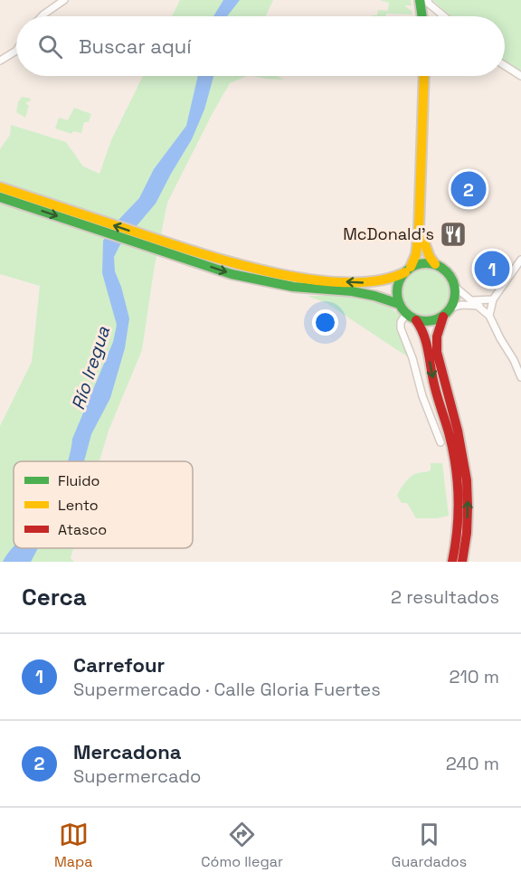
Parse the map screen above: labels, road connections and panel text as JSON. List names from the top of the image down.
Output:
{
  "water": ["Río Iregua"],
  "places": {
    "restaurant": ["McDonald's"]
  },
  "legend": ["Fluido", "Lento", "Atasco"],
  "page": {
    "search": "Buscar aquí",
    "pins": ["2", "1"],
    "heading": ["Cerca", "2 resultados"],
    "list": [
      {
        "mark": "1",
        "name": "Carrefour",
        "note": "Supermercado · Calle Gloria Fuertes",
        "value": "210 m"
      },
      {
        "mark": "2",
        "name": "Mercadona",
        "note": "Supermercado",
        "value": "240 m"
      }
    ],
    "nav": ["Mapa", "Cómo llegar", "Guardados"]
  }
}
